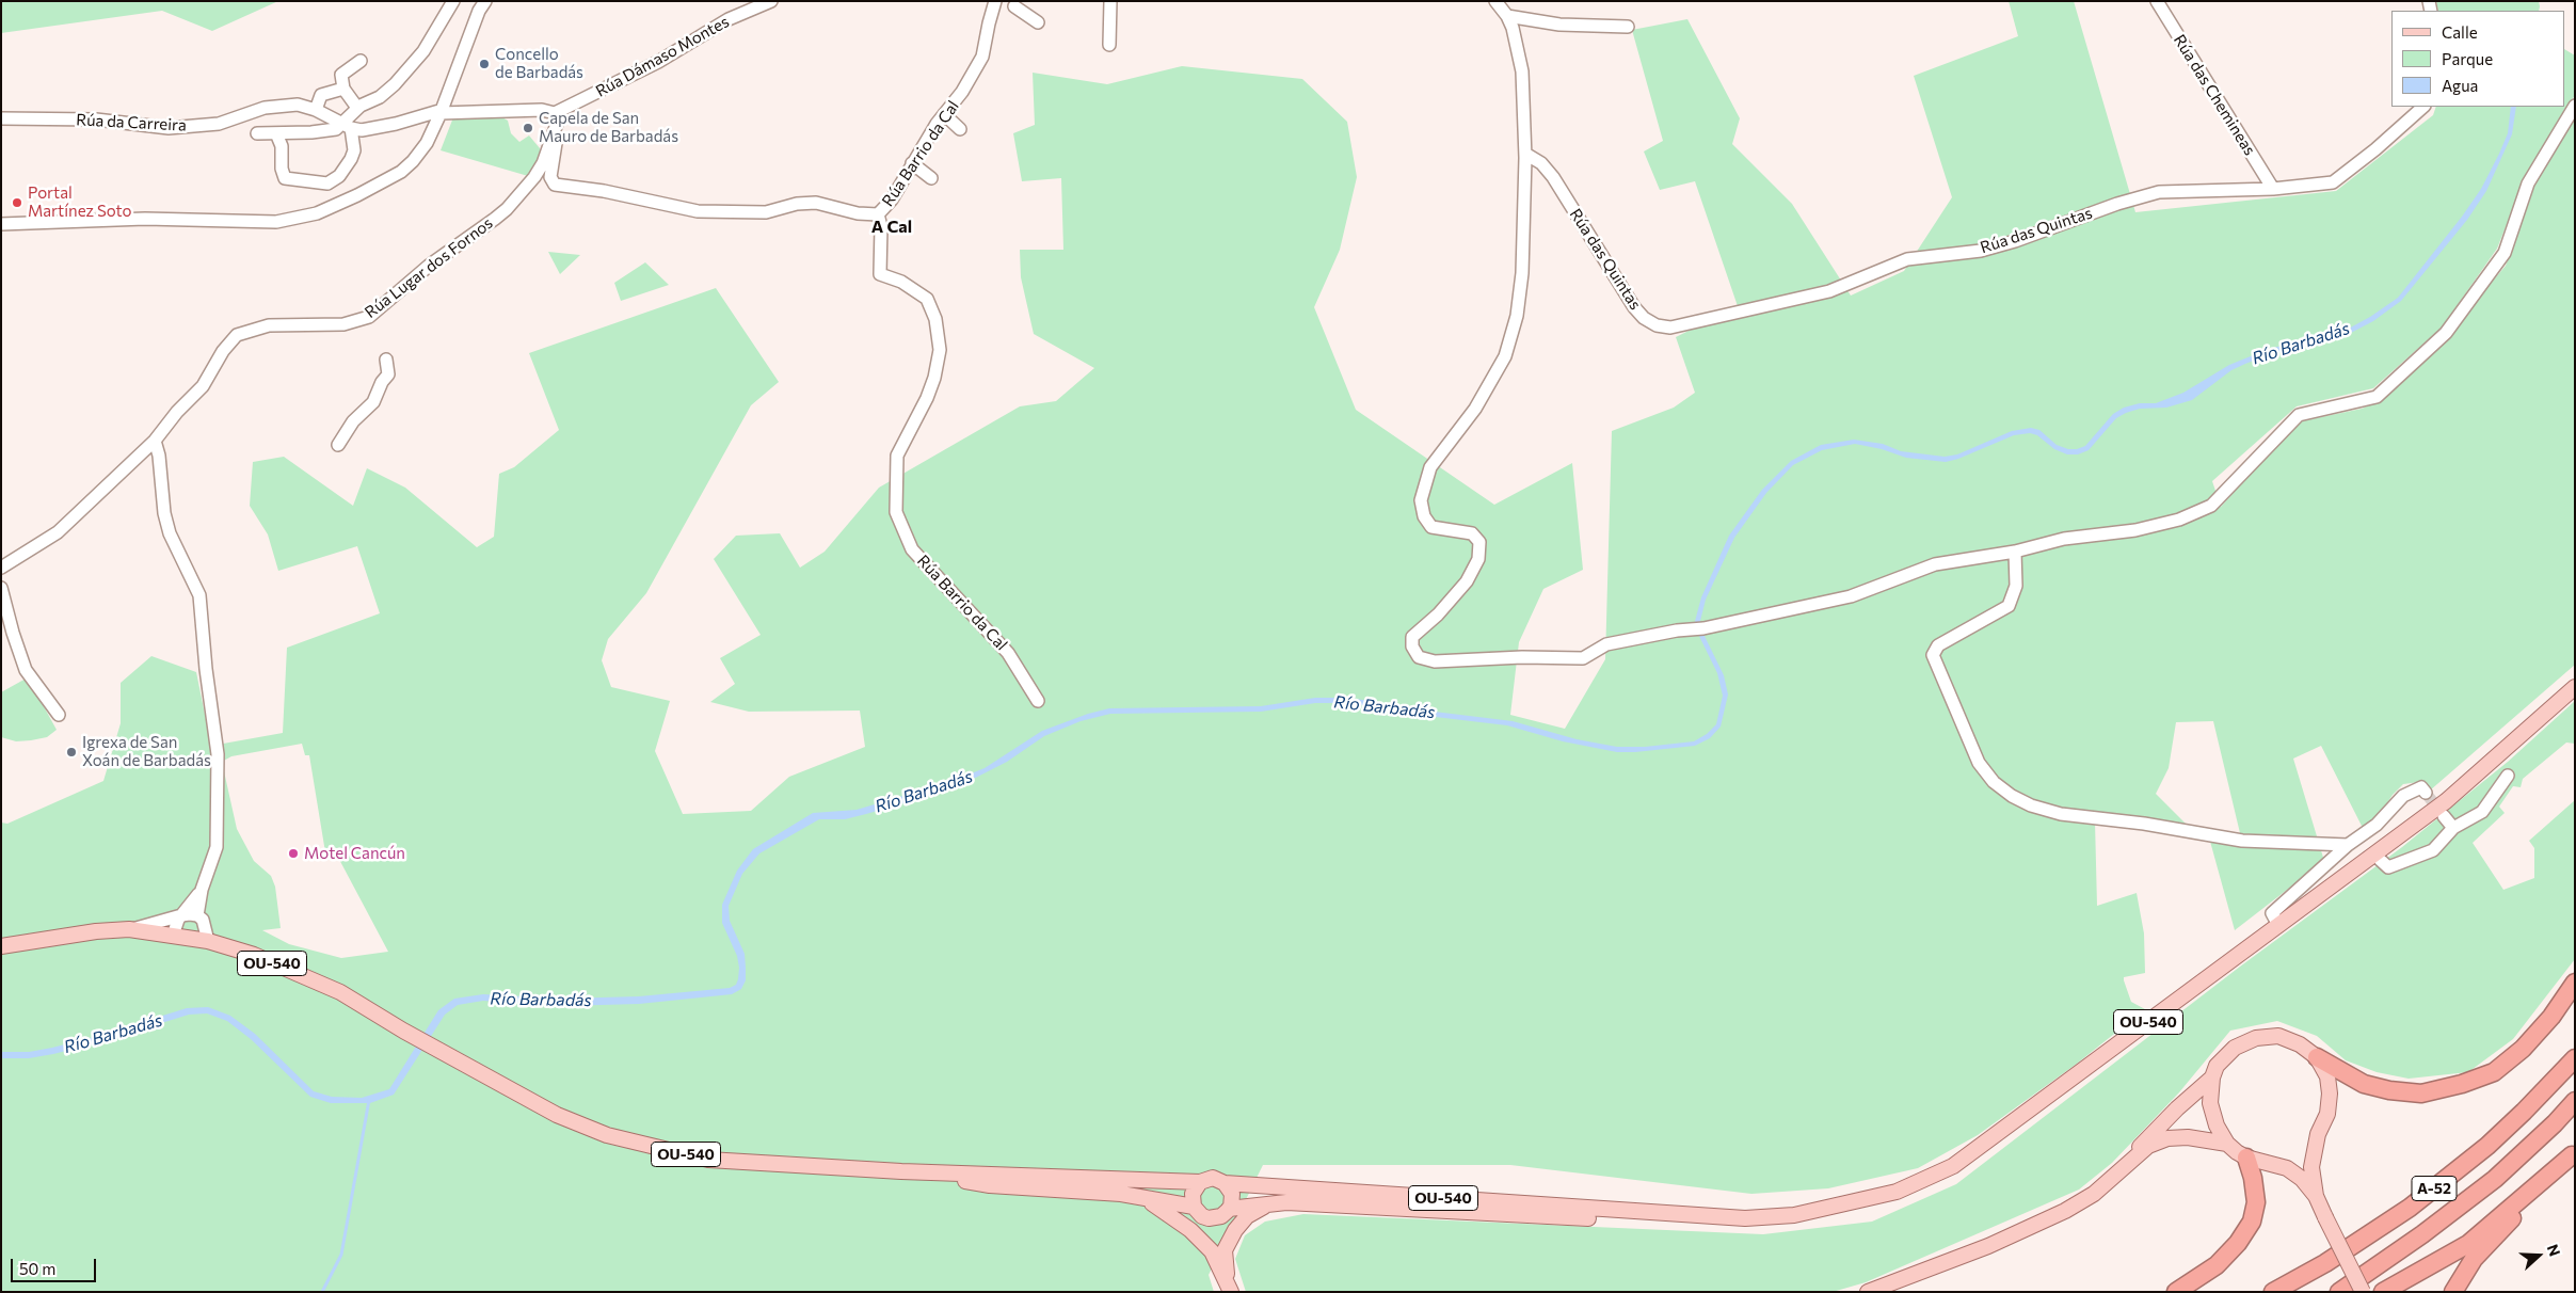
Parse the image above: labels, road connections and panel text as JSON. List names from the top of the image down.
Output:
{
  "streets": {
    "highway": ["A-52"],
    "main road": ["OU-540"],
    "street": [
      "Rúa Dámaso Montes",
      "Rúa das Chemineas",
      "Rúa da Carreira",
      "Rúa Barrio da Cal",
      "Rúa das Quintas",
      "Rúa Lugar dos Fornos"
    ]
  },
  "crossings": [
    ["Rúa Dámaso Montes", "Rúa Lugar dos Fornos"],
    ["Rúa das Chemineas", "Rúa das Quintas"]
  ],
  "districts": ["A Cal"],
  "water": ["Río Barbadás"],
  "places": [
    "Concello de Barbadás",
    "Capela de San Mauro de Barbadás",
    "Portal Martínez Soto",
    "Igrexa de San Xoán de Barbadás",
    "Motel Cancún"
  ],
  "legend": ["Calle", "Parque", "Agua"],
  "scale_bar": "50 m",
  "north": "right"
}
